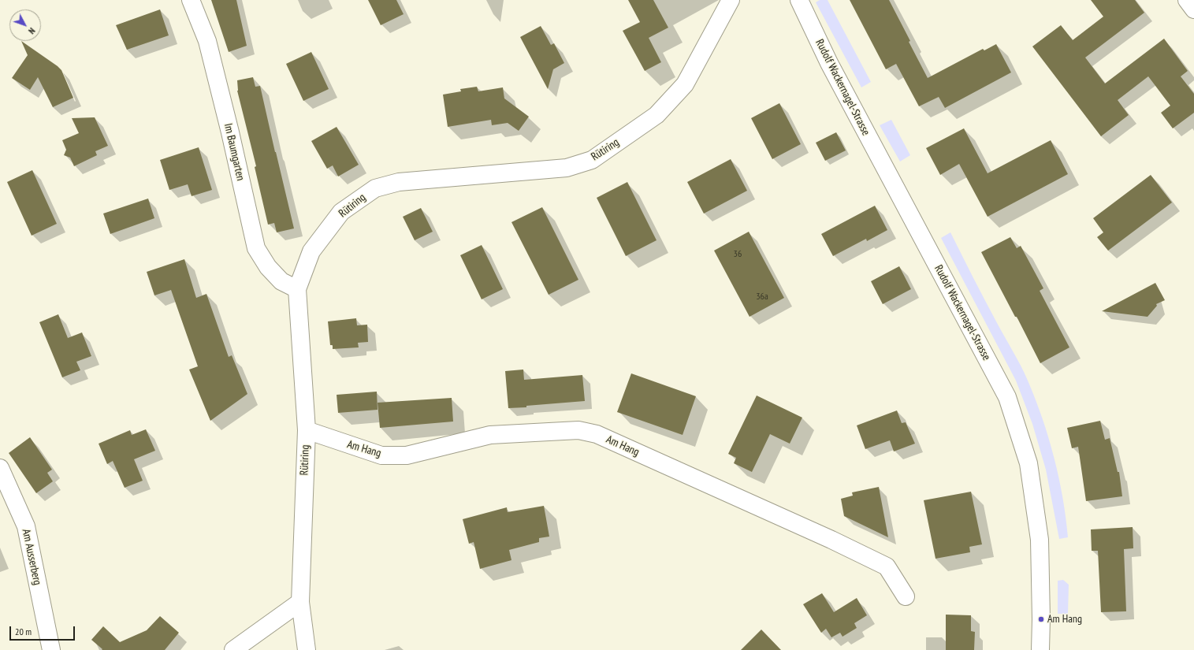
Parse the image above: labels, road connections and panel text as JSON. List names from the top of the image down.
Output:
{
  "streets": {
    "street": [
      "Rudolf Wackernagel-Strasse",
      "Rütiring",
      "Im Baumgarten",
      "Am Hang",
      "Am Ausserberg"
    ]
  },
  "crossings": [
    ["Rütiring", "Im Baumgarten"],
    ["Rütiring", "Am Hang"]
  ],
  "places": ["Am Hang"],
  "house_numbers": ["36", "36a"],
  "scale_bar": "20 m",
  "north": "bottom right"
}
